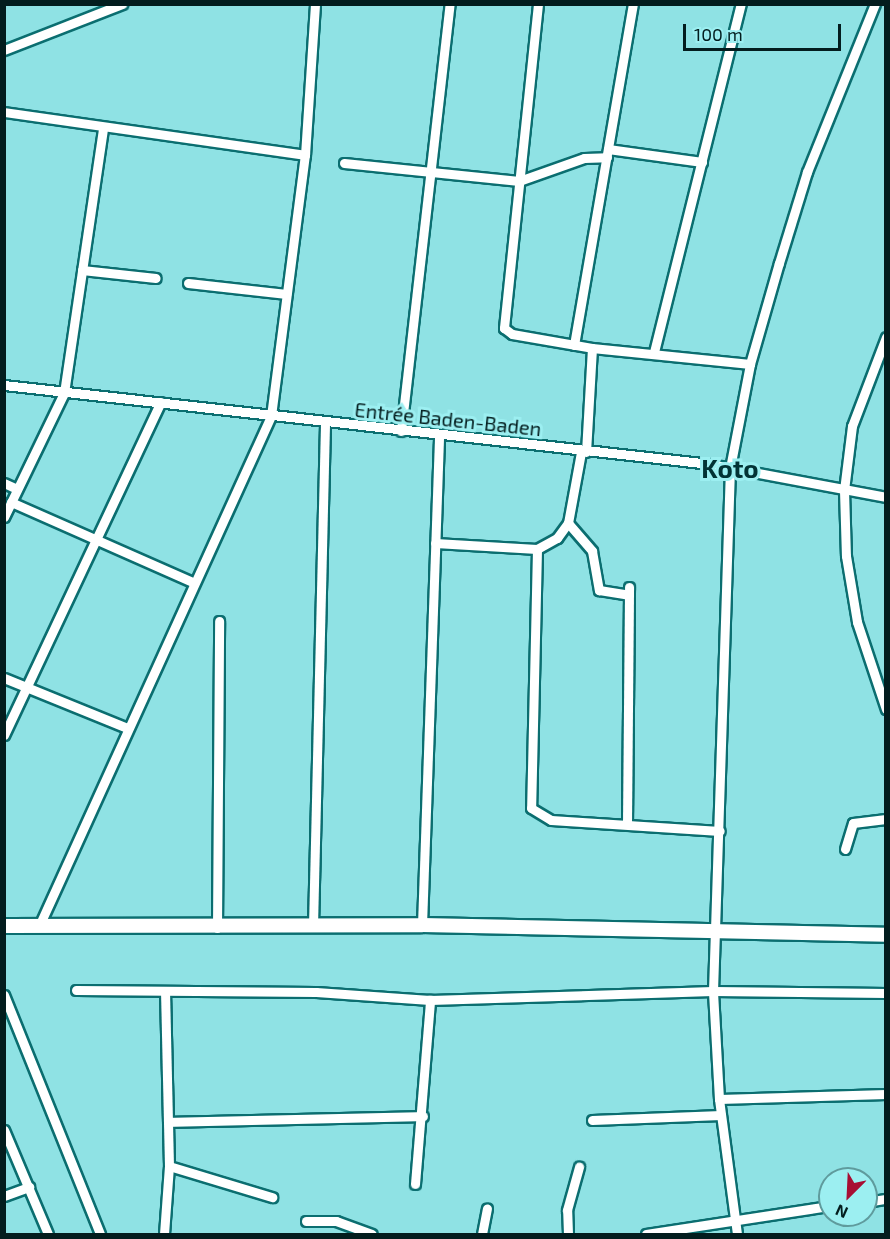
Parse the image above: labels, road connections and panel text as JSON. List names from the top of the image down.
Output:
{
  "streets": {
    "street": ["Entrée Baden-Baden"]
  },
  "districts": ["Koto"],
  "scale_bar": "100 m",
  "north": "bottom left"
}
